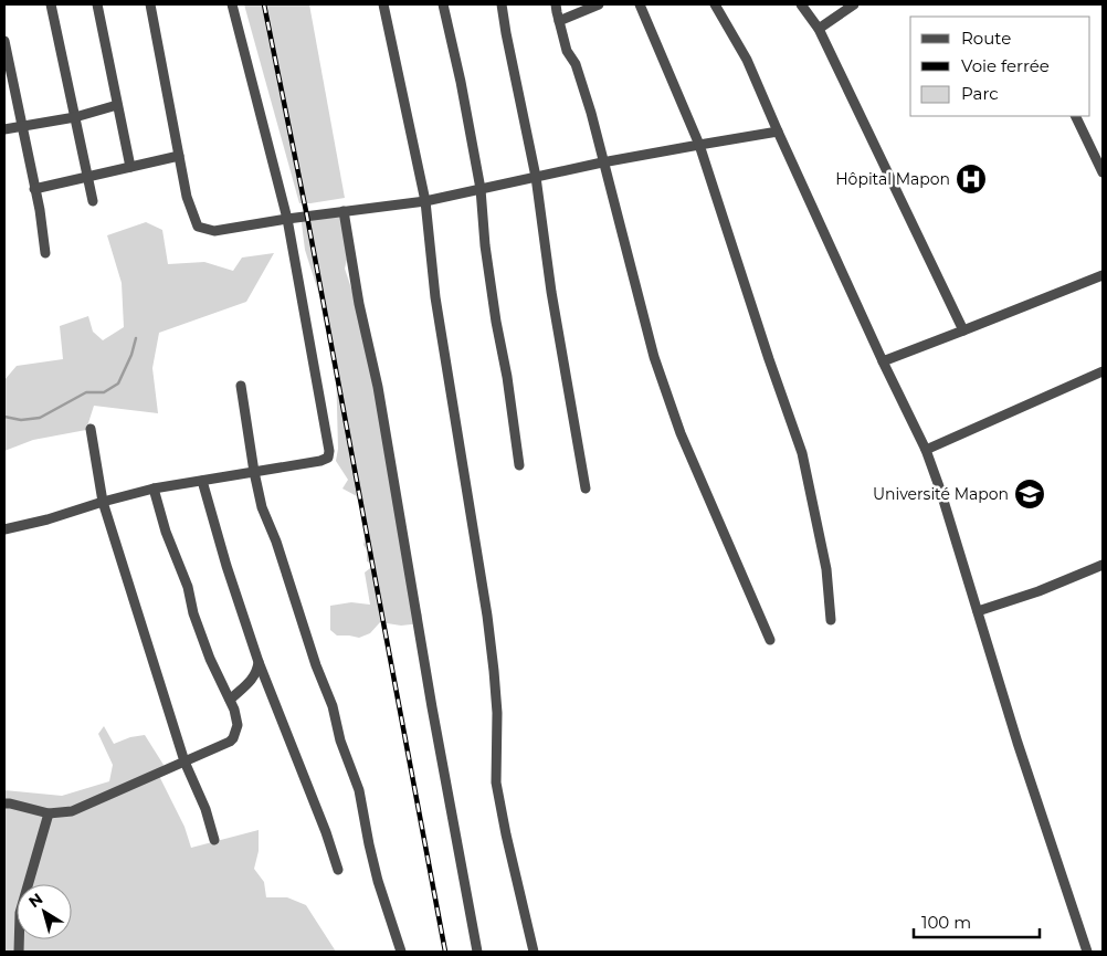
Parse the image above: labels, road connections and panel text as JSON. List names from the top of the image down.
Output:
{
  "places": {
    "hospital": ["Hôpital Mapon"],
    "school or university": ["Université Mapon"]
  },
  "legend": ["Route", "Voie ferrée", "Parc"],
  "scale_bar": "100 m",
  "north": "top left"
}
